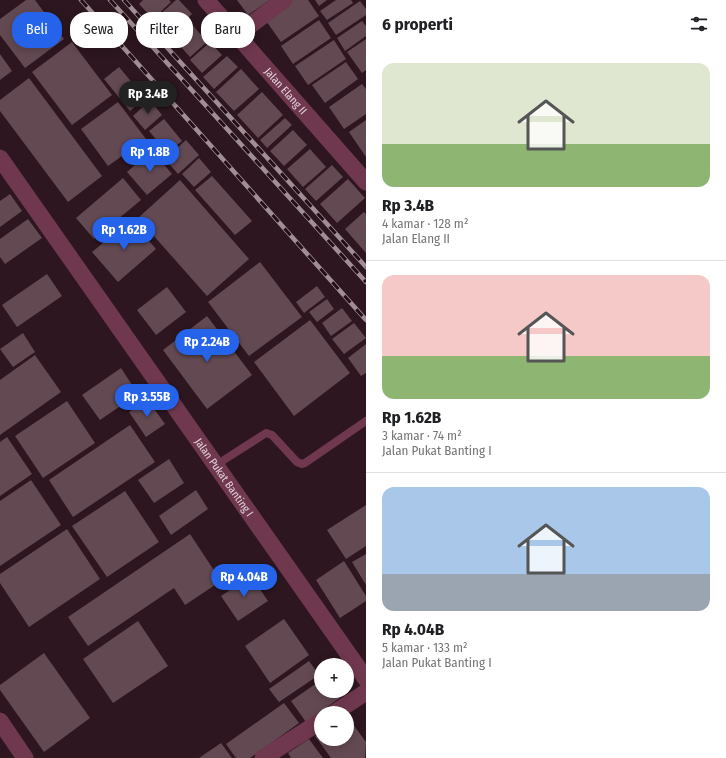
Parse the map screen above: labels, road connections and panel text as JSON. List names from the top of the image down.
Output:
{
  "streets": {
    "street": ["Jalan Elang II", "Jalan Pukat Banting I"]
  },
  "page": {
    "heading": "6 properti",
    "chip": [
      "Beli",
      "Sewa",
      "Filter",
      "Baru"
    ],
    "list": [
      {
        "name": "Rp 3.4B",
        "note": "4 kamar · 128 m² · Jalan Elang II"
      },
      {
        "name": "Rp 1.62B",
        "note": "3 kamar · 74 m² · Jalan Pukat Banting I"
      },
      {
        "name": "Rp 4.04B",
        "note": "5 kamar · 133 m² · Jalan Pukat Banting I"
      }
    ],
    "price": [
      "Rp 3.4B",
      "Rp 1.8B",
      "Rp 1.62B",
      "Rp 2.24B",
      "Rp 3.55B",
      "Rp 4.04B"
    ],
    "map_buttons": ["+", "−"]
  }
}
